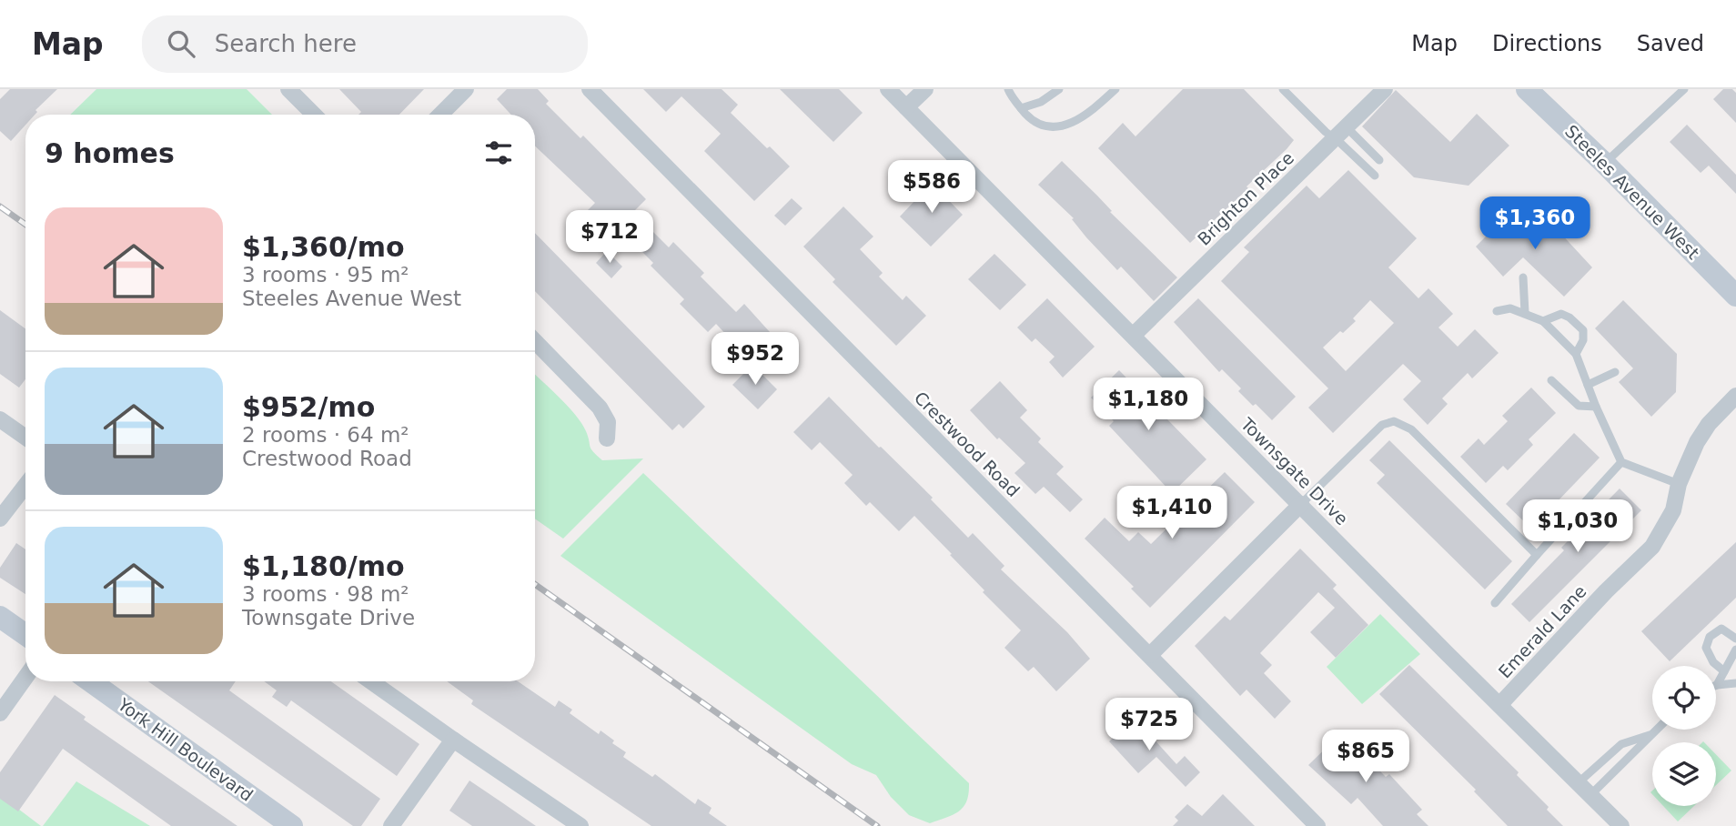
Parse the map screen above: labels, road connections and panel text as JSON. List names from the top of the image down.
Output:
{
  "streets": {
    "street": [
      "Steeles Avenue West",
      "Brighton Place",
      "Crestwood Road",
      "Townsgate Drive",
      "Emerald Lane",
      "York Hill Boulevard"
    ]
  },
  "crossings": [
    ["Brighton Place", "Townsgate Drive"],
    ["Townsgate Drive", "Emerald Lane"]
  ],
  "page": {
    "header": "Map",
    "search": "Search here",
    "nav": ["Map", "Directions", "Saved"],
    "heading": "9 homes",
    "price": [
      "$586",
      "$1,360",
      "$712",
      "$952",
      "$1,180",
      "$1,410",
      "$1,030",
      "$725",
      "$865"
    ],
    "list": [
      {
        "name": "$1,360/mo",
        "note": "3 rooms · 95 m² · Steeles Avenue West"
      },
      {
        "name": "$952/mo",
        "note": "2 rooms · 64 m² · Crestwood Road"
      },
      {
        "name": "$1,180/mo",
        "note": "3 rooms · 98 m² · Townsgate Drive"
      }
    ]
  }
}
